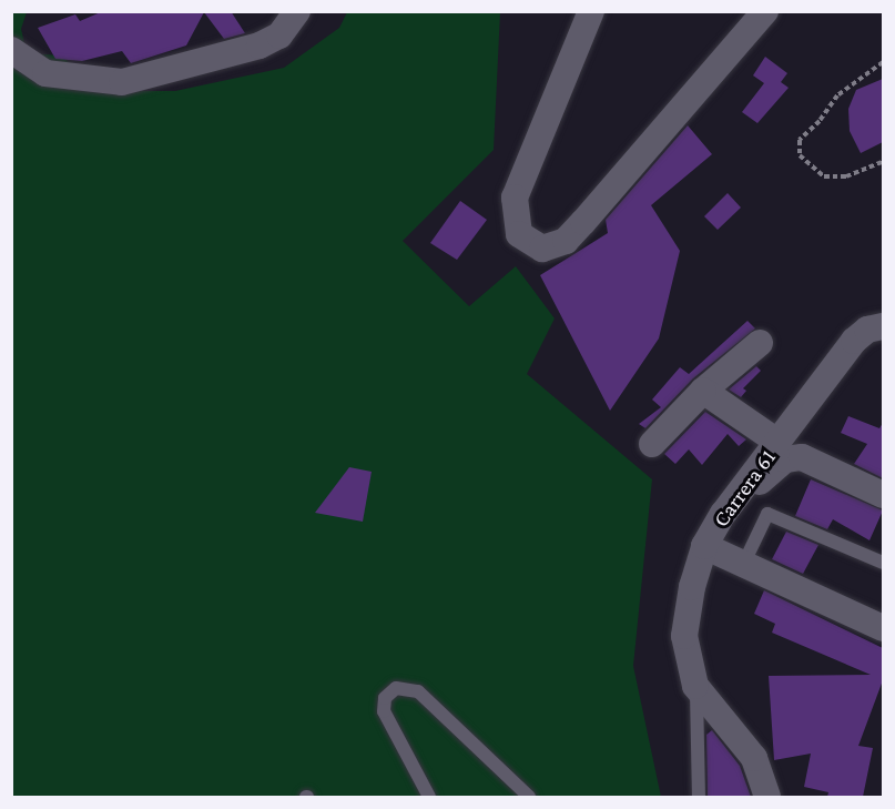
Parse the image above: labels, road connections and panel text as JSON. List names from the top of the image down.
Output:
{
  "streets": {
    "street": ["Carrera 61"]
  }
}
